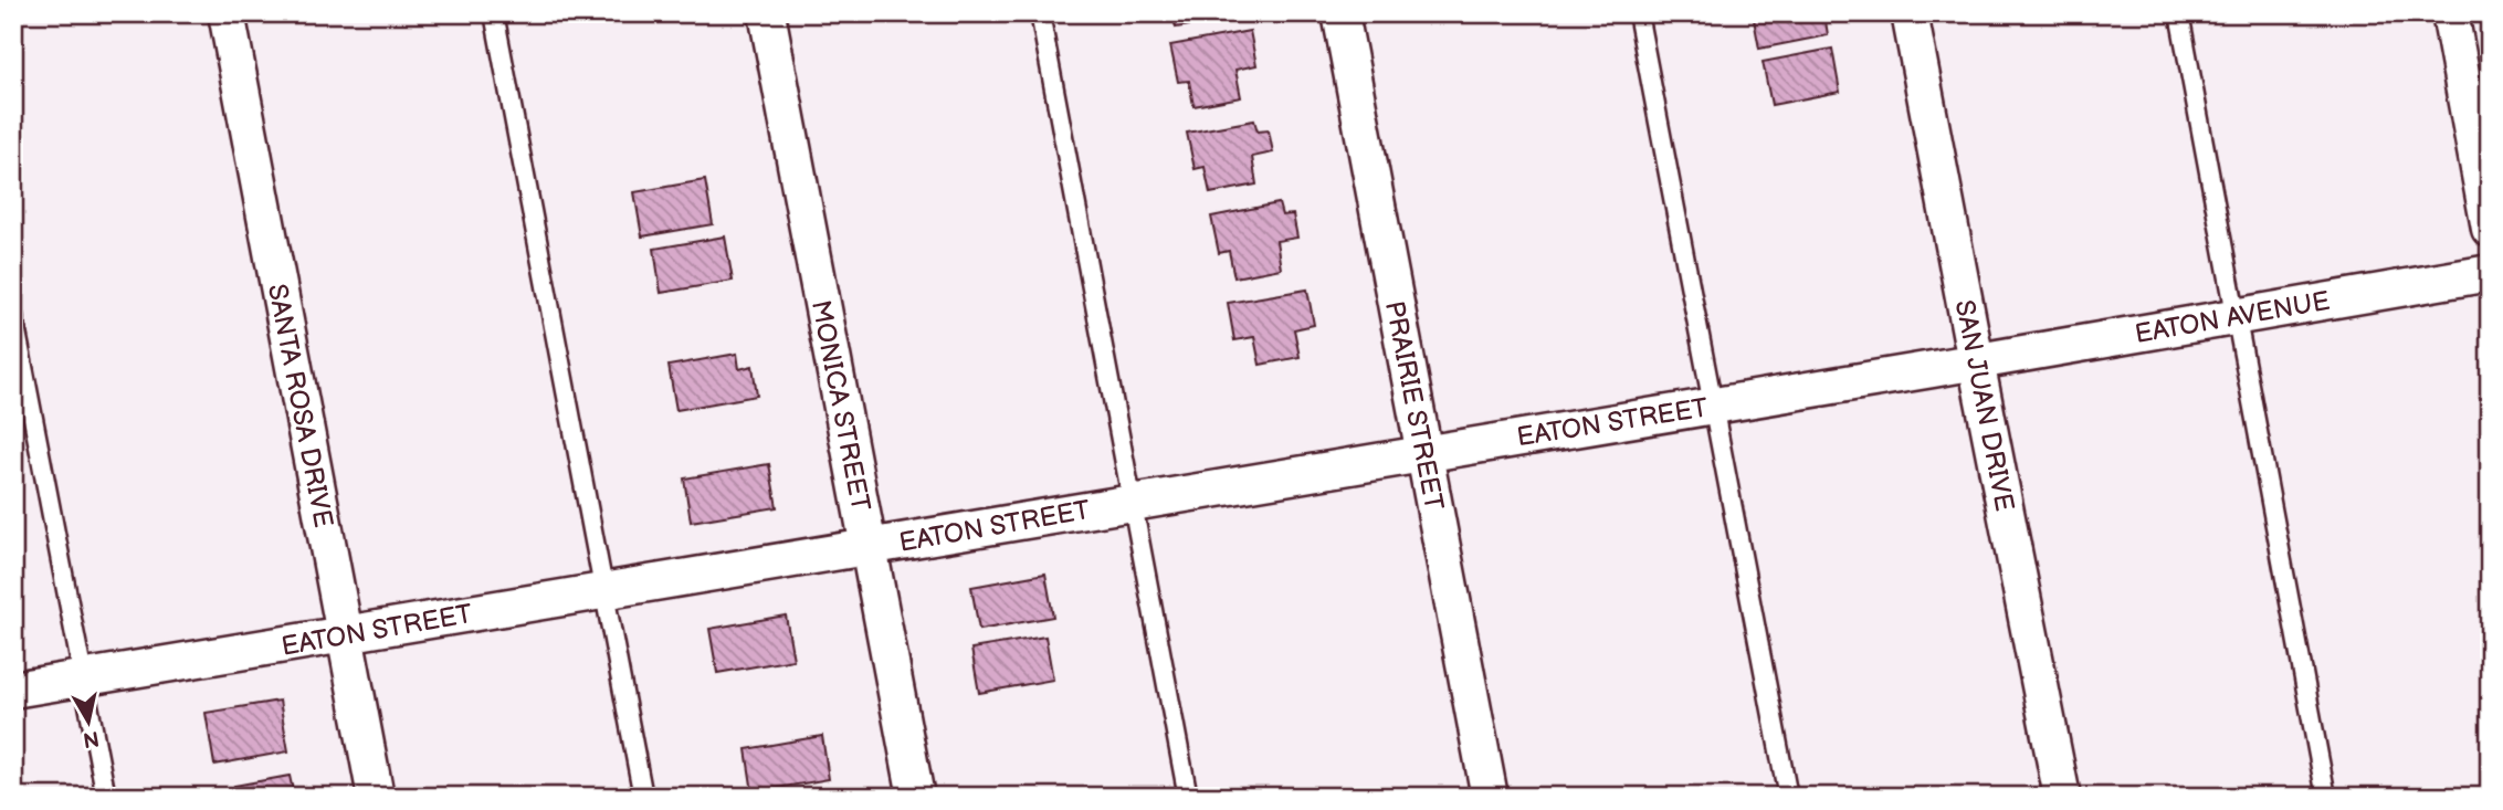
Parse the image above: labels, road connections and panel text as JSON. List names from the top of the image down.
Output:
{
  "streets": {
    "street": [
      "EATON AVENUE",
      "SANTA ROSA DRIVE",
      "MONICA STREET",
      "PRAIRIE STREET",
      "SAN JUAN DRIVE",
      "EATON STREET"
    ]
  },
  "crossings": [
    ["EATON AVENUE", "SAN JUAN DRIVE"],
    ["EATON AVENUE", "EATON STREET"],
    ["SANTA ROSA DRIVE", "EATON STREET"],
    ["MONICA STREET", "EATON STREET"],
    ["PRAIRIE STREET", "EATON STREET"],
    ["SAN JUAN DRIVE", "EATON STREET"]
  ],
  "north": "bottom"
}
